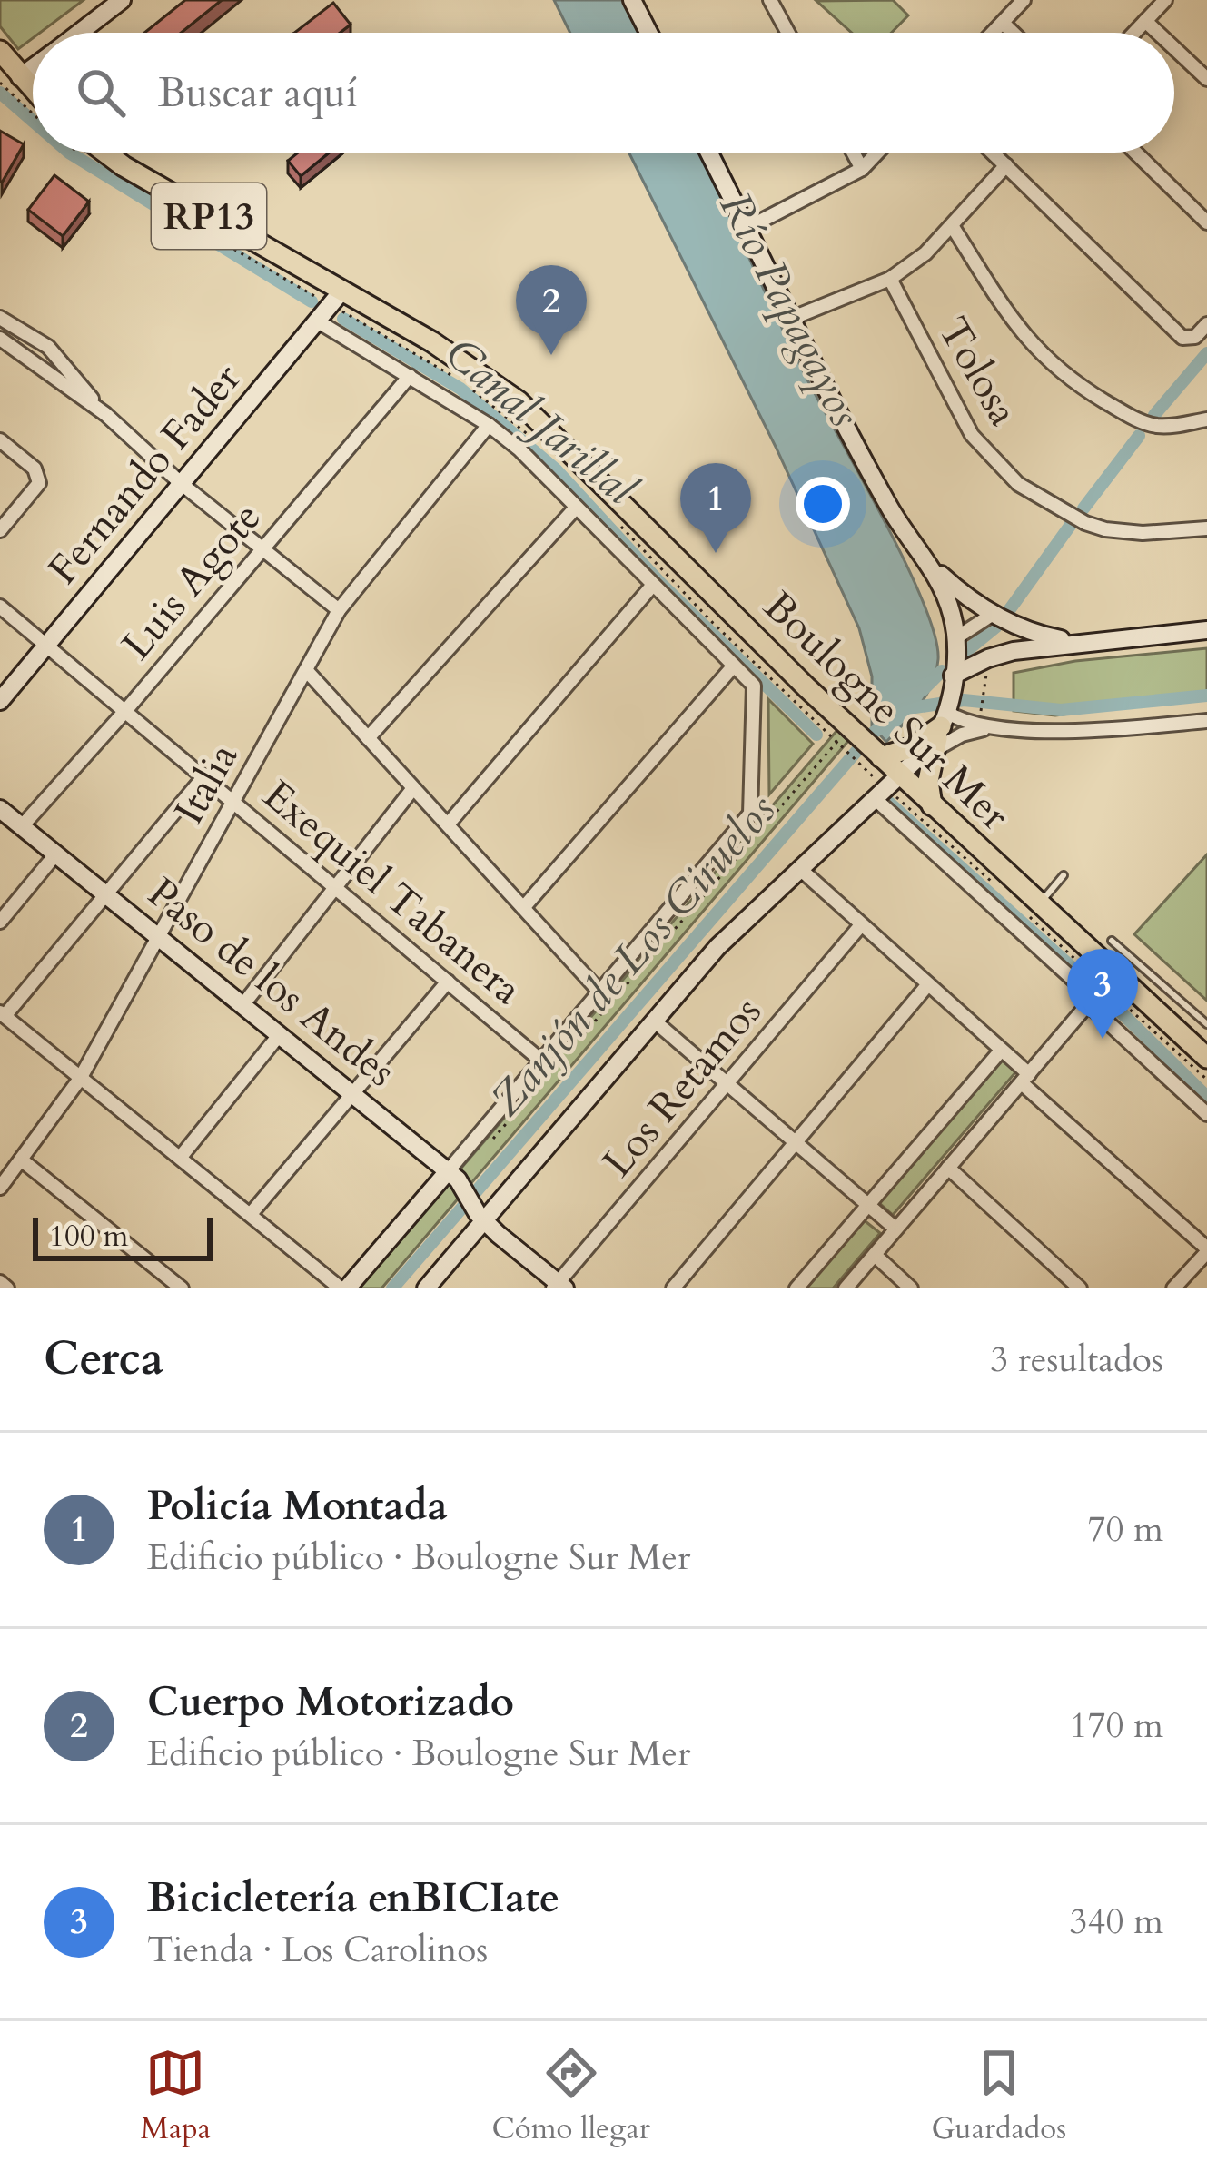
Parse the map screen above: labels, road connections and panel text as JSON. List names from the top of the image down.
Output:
{
  "streets": {
    "main road": ["RP13", "Boulogne Sur Mer"],
    "street": [
      "Tolosa",
      "Fernando Fader",
      "Luis Agote",
      "Italia",
      "Exequiel Tabanera",
      "Paso de los Andes",
      "Los Retamos"
    ]
  },
  "crossings": [
    ["Fernando Fader", "Boulogne Sur Mer"],
    ["Fernando Fader", "Exequiel Tabanera"],
    ["Luis Agote", "Exequiel Tabanera"],
    ["Luis Agote", "Paso de los Andes"],
    ["Italia", "Exequiel Tabanera"],
    ["Italia", "Paso de los Andes"]
  ],
  "water": ["Río Papagayos", "Canal Jarillal", "Zanjón de Los Ciruelos"],
  "scale_bar": "100 m",
  "page": {
    "search": "Buscar aquí",
    "pins": ["2", "1", "3"],
    "scale": "100 m",
    "heading": ["Cerca", "3 resultados"],
    "list": [
      {
        "mark": "1",
        "name": "Policía Montada",
        "note": "Edificio público · Boulogne Sur Mer",
        "value": "70 m"
      },
      {
        "mark": "2",
        "name": "Cuerpo Motorizado",
        "note": "Edificio público · Boulogne Sur Mer",
        "value": "170 m"
      },
      {
        "mark": "3",
        "name": "Bicicletería enBICIate",
        "note": "Tienda · Los Carolinos",
        "value": "340 m"
      }
    ],
    "nav": ["Mapa", "Cómo llegar", "Guardados"]
  }
}
